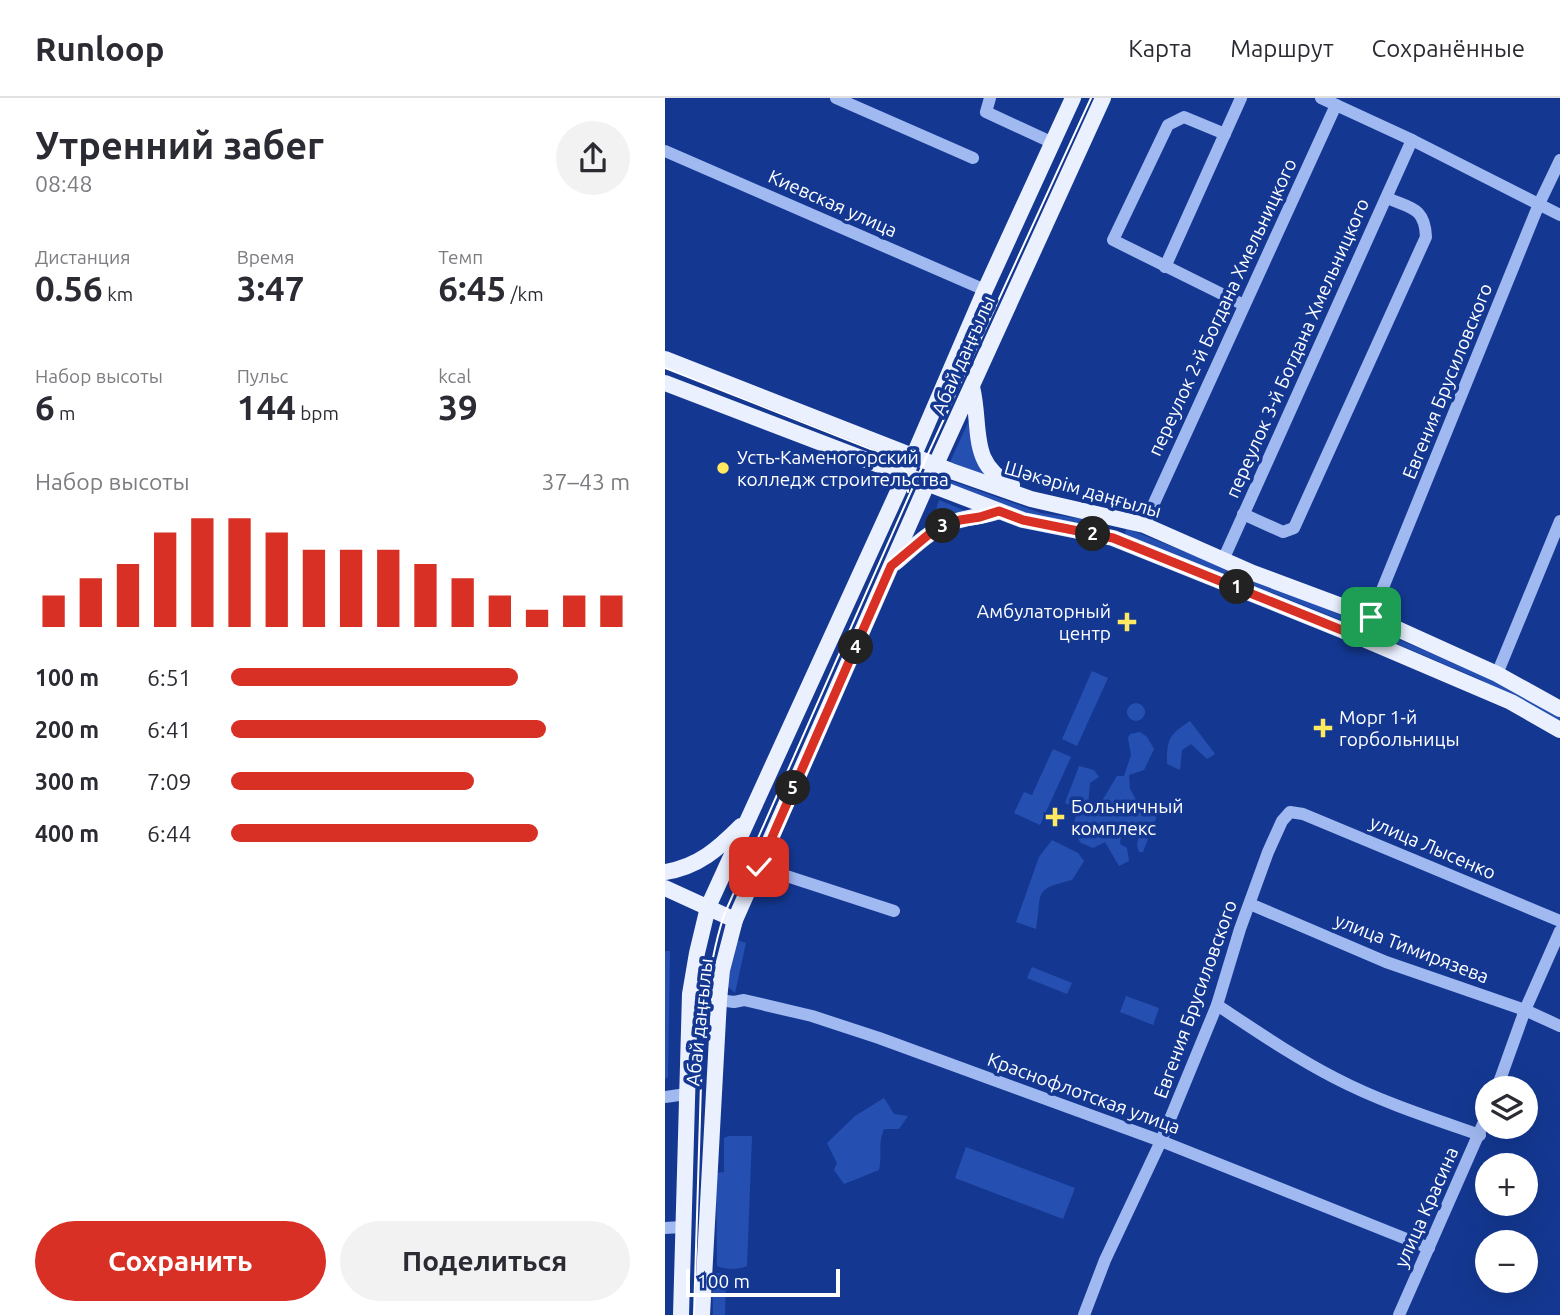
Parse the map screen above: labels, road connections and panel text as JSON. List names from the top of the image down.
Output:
{
  "streets": {
    "main road": ["Абай даңғылы", "Шәкәрім даңғылы"],
    "street": [
      "Киевская улица",
      "переулок 2-й Богдана Хмельницкого",
      "переулок 3-й Богдана Хмельницкого",
      "Евгения Брусиловского",
      "улица Лысенко",
      "улица Тимирязева",
      "Краснофлотская улица",
      "улица Красина"
    ]
  },
  "crossings": [
    ["Киевская улица", "Абай даңғылы"],
    ["переулок 2-й Богдана Хмельницкого", "Шәкәрім даңғылы"],
    ["переулок 3-й Богдана Хмельницкого", "Шәкәрім даңғылы"],
    ["Абай даңғылы", "Шәкәрім даңғылы"],
    ["Абай даңғылы", "Краснофлотская улица"],
    ["Евгения Брусиловского", "Шәкәрім даңғылы"],
    ["Евгения Брусиловского", "улица Лысенко"],
    ["Евгения Брусиловского", "улица Тимирязева"],
    ["Евгения Брусиловского", "Краснофлотская улица"],
    ["Краснофлотская улица", "улица Красина"]
  ],
  "places": {
    "other": ["Усть-Каменогорский колледж строительства"],
    "health": ["Амбулаторный центр", "Морг 1-й горбольницы", "Больничный комплекс"]
  },
  "scale_bar": "100 m",
  "page": {
    "header": "Runloop",
    "nav": ["Карта", "Маршрут", "Сохранённые"],
    "heading": ["Утренний забег", "08:48"],
    "stats": [
      ["Дистанция", "0.56 km"],
      ["Время", "3:47"],
      ["Темп", "6:45 /km"],
      ["Набор высоты", "6 m"],
      ["Пульс", "144 bpm"],
      ["kcal", "39"]
    ],
    "chart": ["Набор высоты", "37–43 m"],
    "pins": [
      "3",
      "2",
      "1",
      "4",
      "5"
    ],
    "list": [
      {
        "name": "100 m",
        "note": "6:51"
      },
      {
        "name": "200 m",
        "note": "6:41"
      },
      {
        "name": "300 m",
        "note": "7:09"
      },
      {
        "name": "400 m",
        "note": "6:44"
      }
    ],
    "map_buttons": ["+", "−"],
    "buttons": ["Сохранить", "Поделиться"],
    "scale": "100 m"
  }
}
